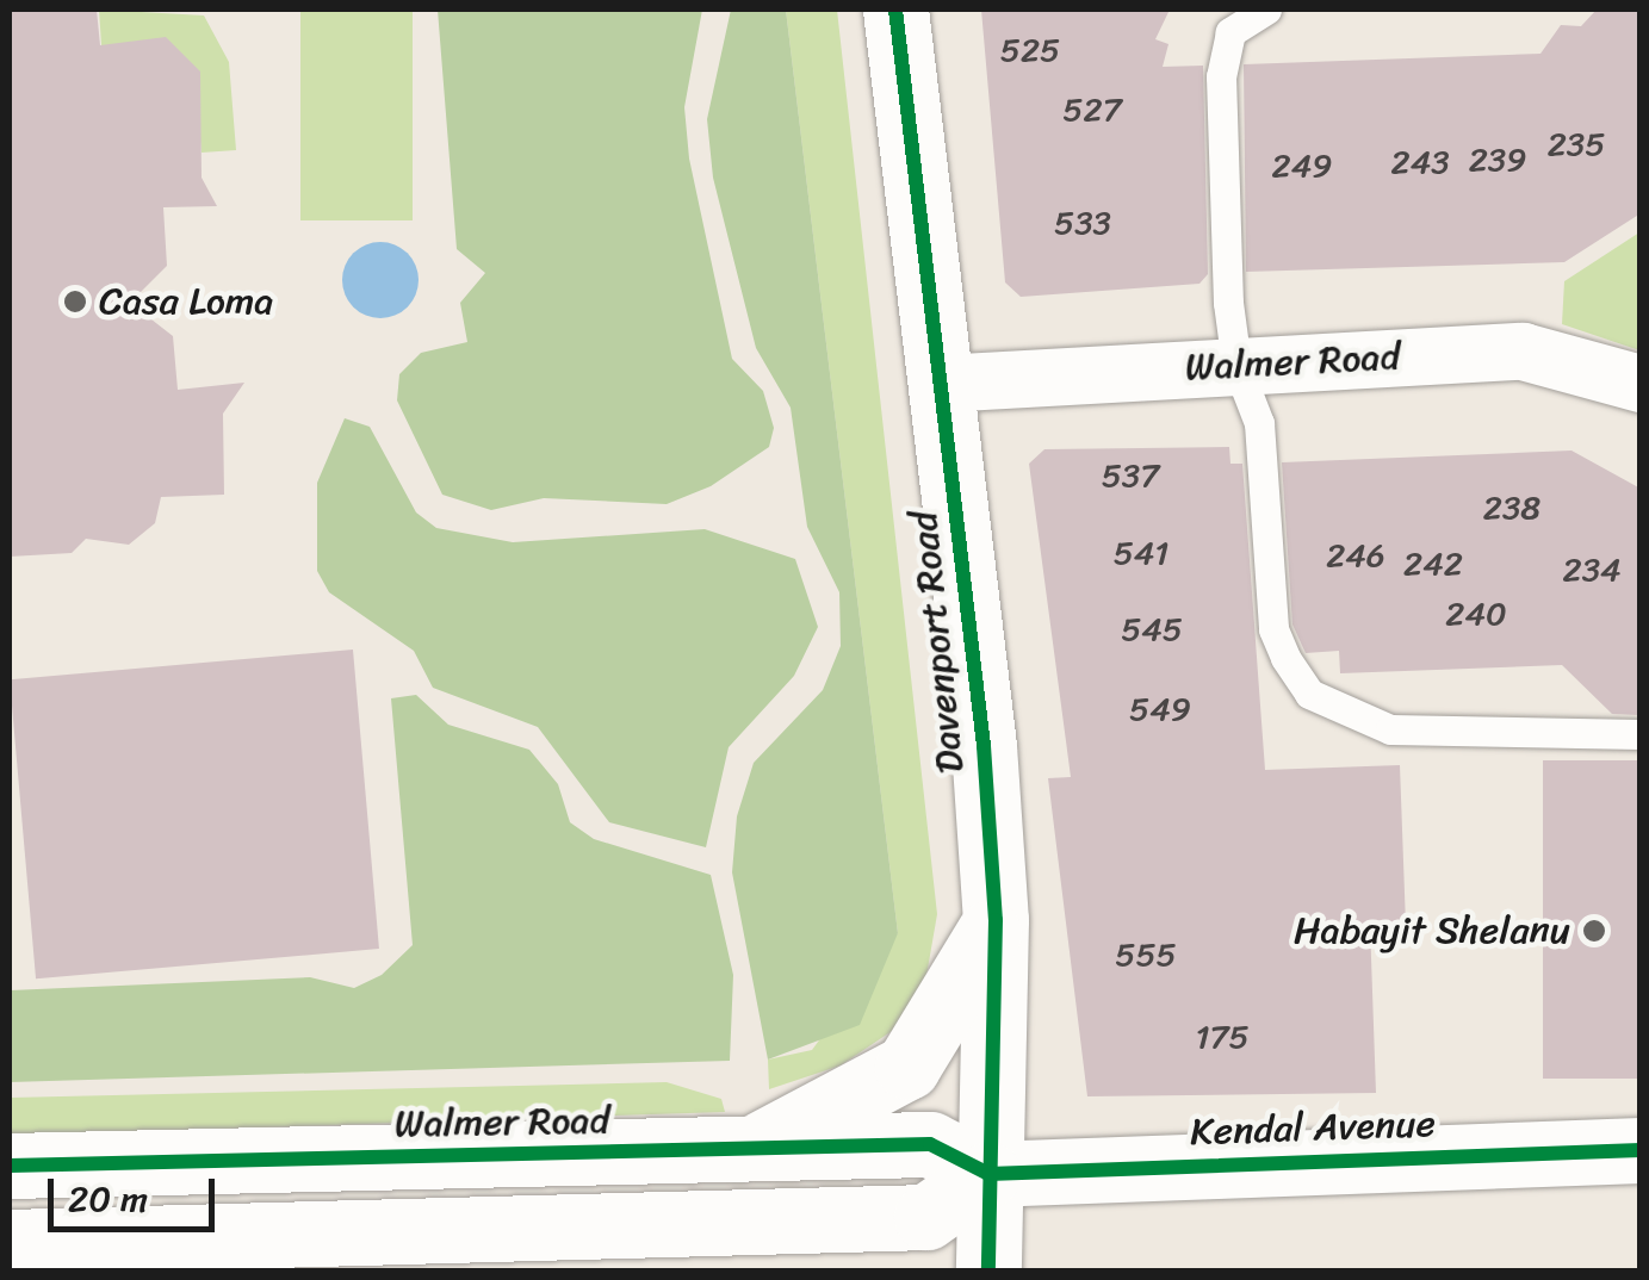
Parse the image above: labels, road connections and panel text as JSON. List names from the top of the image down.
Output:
{
  "streets": {
    "street": ["Walmer Road", "Davenport Road", "Kendal Avenue"]
  },
  "crossings": [
    ["Walmer Road", "Davenport Road"],
    ["Walmer Road", "Kendal Avenue"],
    ["Davenport Road", "Kendal Avenue"]
  ],
  "places": ["Casa Loma", "Habayit Shelanu"],
  "house_numbers": [
    "525",
    "527",
    "235",
    "239",
    "243",
    "249",
    "533",
    "537",
    "238",
    "541",
    "246",
    "242",
    "234",
    "240",
    "545",
    "549",
    "555",
    "175"
  ],
  "scale_bar": "20 m"
}
